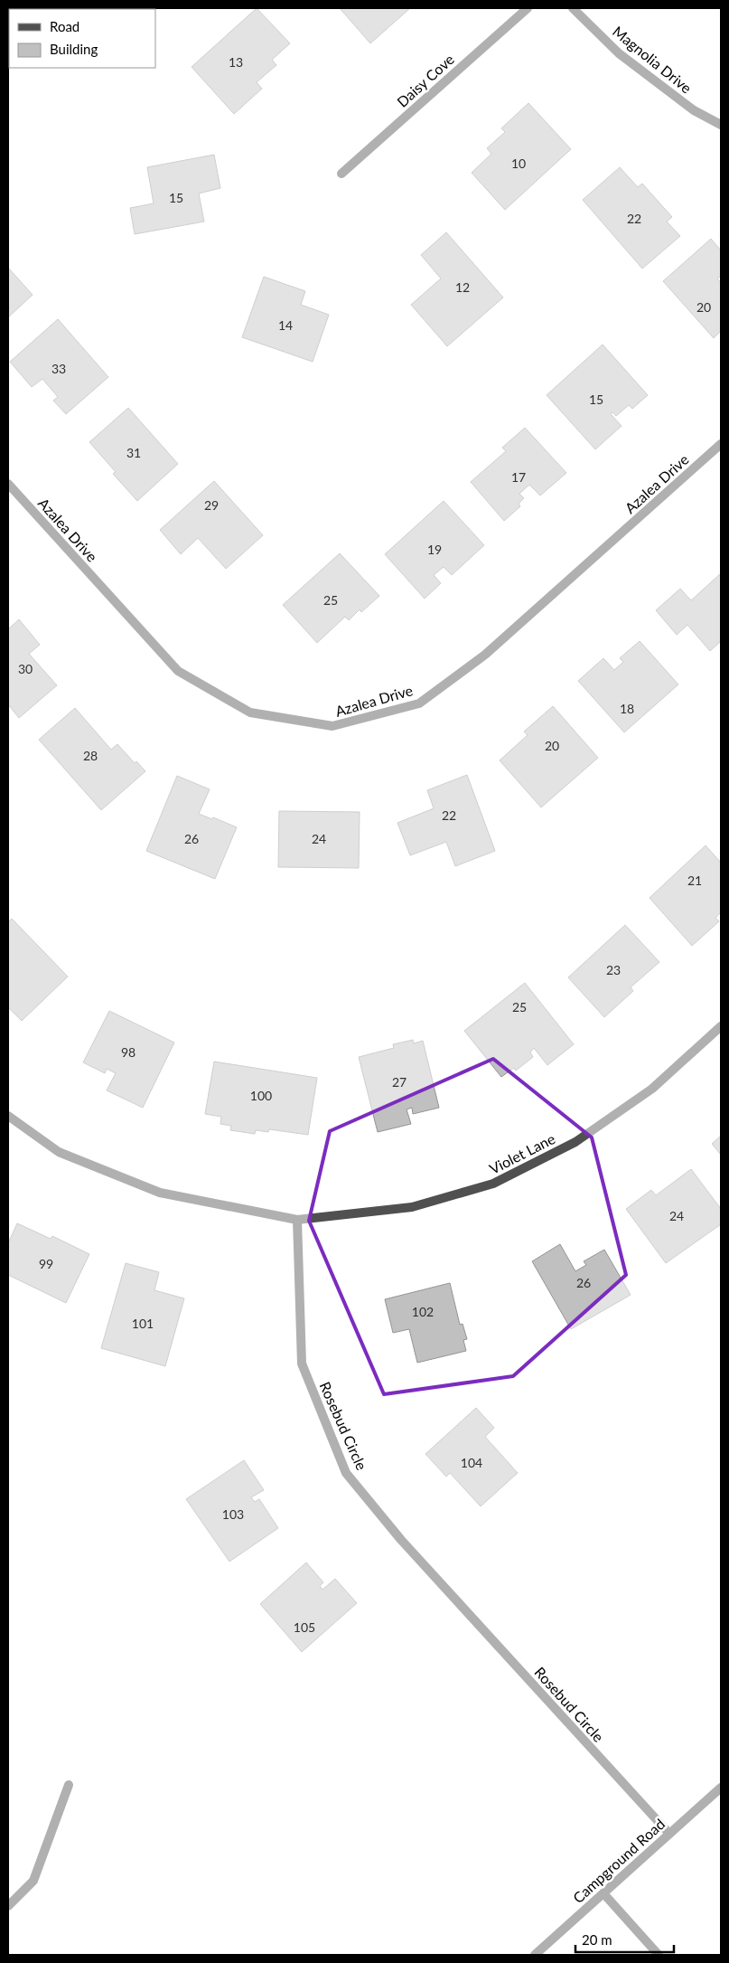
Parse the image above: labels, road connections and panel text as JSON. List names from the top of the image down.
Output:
{
  "streets": {
    "street": [
      "Magnolia Drive",
      "Daisy Cove",
      "Azalea Drive",
      "Violet Lane",
      "Rosebud Circle",
      "Campground Road"
    ]
  },
  "crossings": [
    ["Violet Lane", "Rosebud Circle"],
    ["Rosebud Circle", "Campground Road"]
  ],
  "house_numbers": [
    "13",
    "10",
    "15",
    "22",
    "12",
    "20",
    "14",
    "33",
    "15",
    "31",
    "17",
    "29",
    "19",
    "25",
    "30",
    "18",
    "20",
    "28",
    "22",
    "26",
    "24",
    "21",
    "23",
    "25",
    "98",
    "27",
    "100",
    "24",
    "99",
    "26",
    "102",
    "101",
    "104",
    "103",
    "105"
  ],
  "legend": ["Road", "Building"],
  "scale_bar": "20 m"
}
